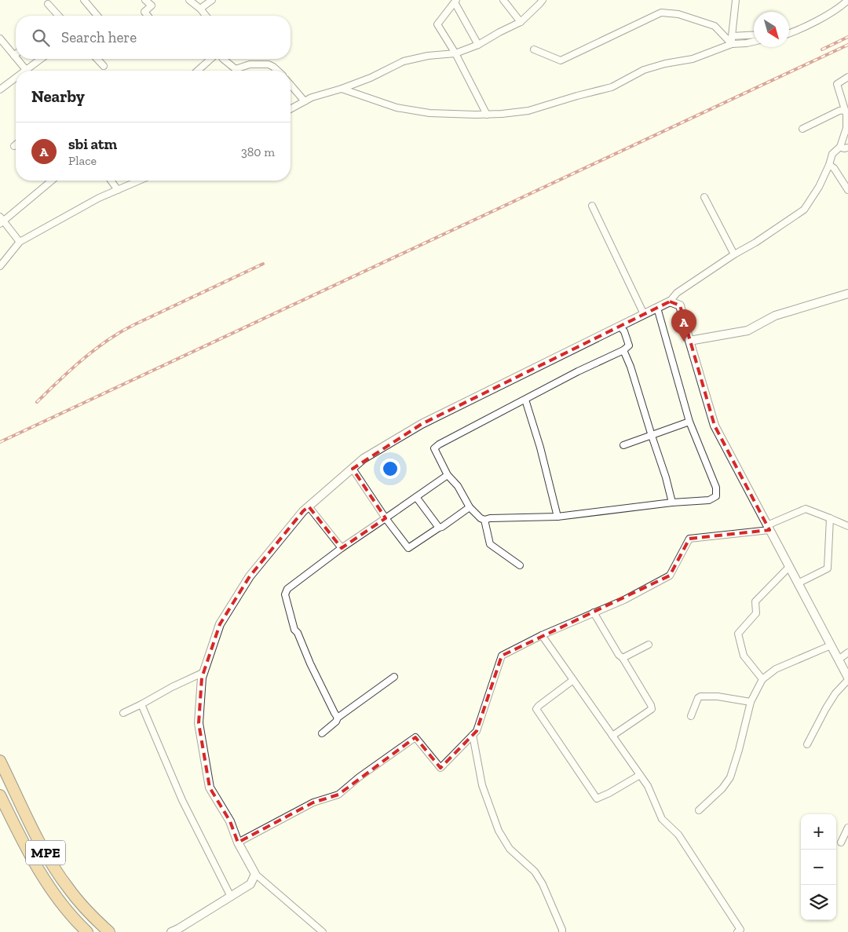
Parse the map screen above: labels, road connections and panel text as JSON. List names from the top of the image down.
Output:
{
  "streets": {
    "highway": ["MPE"]
  },
  "north": "bottom right",
  "page": {
    "search": "Search here",
    "heading": "Nearby",
    "list": [
      {
        "mark": "A",
        "name": "sbi atm",
        "note": "Place",
        "value": "380 m"
      }
    ],
    "pins": "A",
    "map_buttons": ["+", "−"]
  }
}
